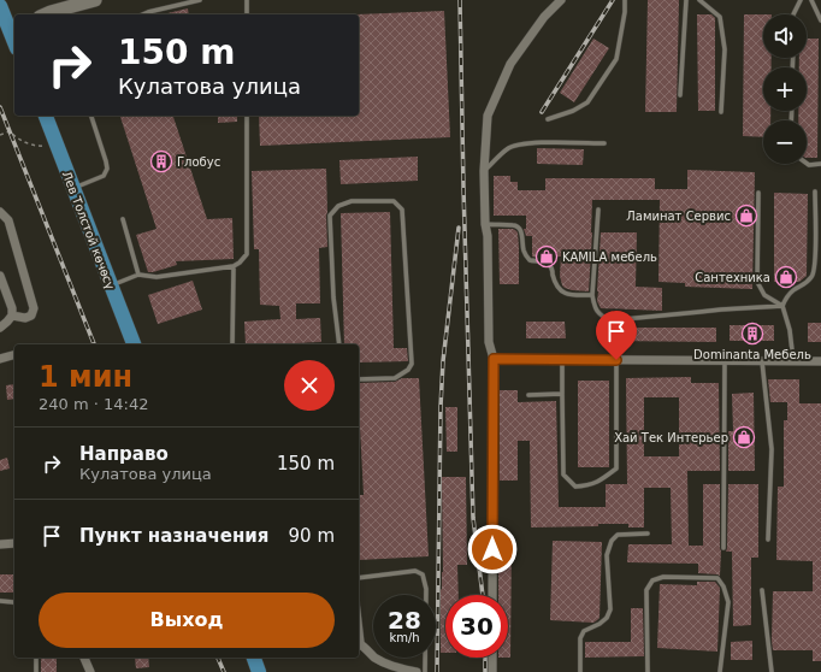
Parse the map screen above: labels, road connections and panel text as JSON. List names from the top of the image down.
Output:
{
  "streets": {
    "main road": ["Лев Толстой көчөсү"]
  },
  "places": {
    "building": ["Глобус", "Dominanta Мебель"],
    "shop": [
      "Ламинат Сервис",
      "KAMILA мебель",
      "Сантехника",
      "Хай Тек Интерьер"
    ]
  },
  "page": {
    "map_buttons": ["+", "−"],
    "turn": ["150 m", "Кулатова улица"],
    "heading": ["1 мин", "240 m · 14:42"],
    "list": [
      {
        "name": "Направо",
        "note": "Кулатова улица",
        "value": "150 m"
      },
      {
        "name": "Пункт назначения",
        "value": "90 m"
      }
    ],
    "buttons": "Выход",
    "speed": "28 km/h",
    "limit": "30"
  }
}
